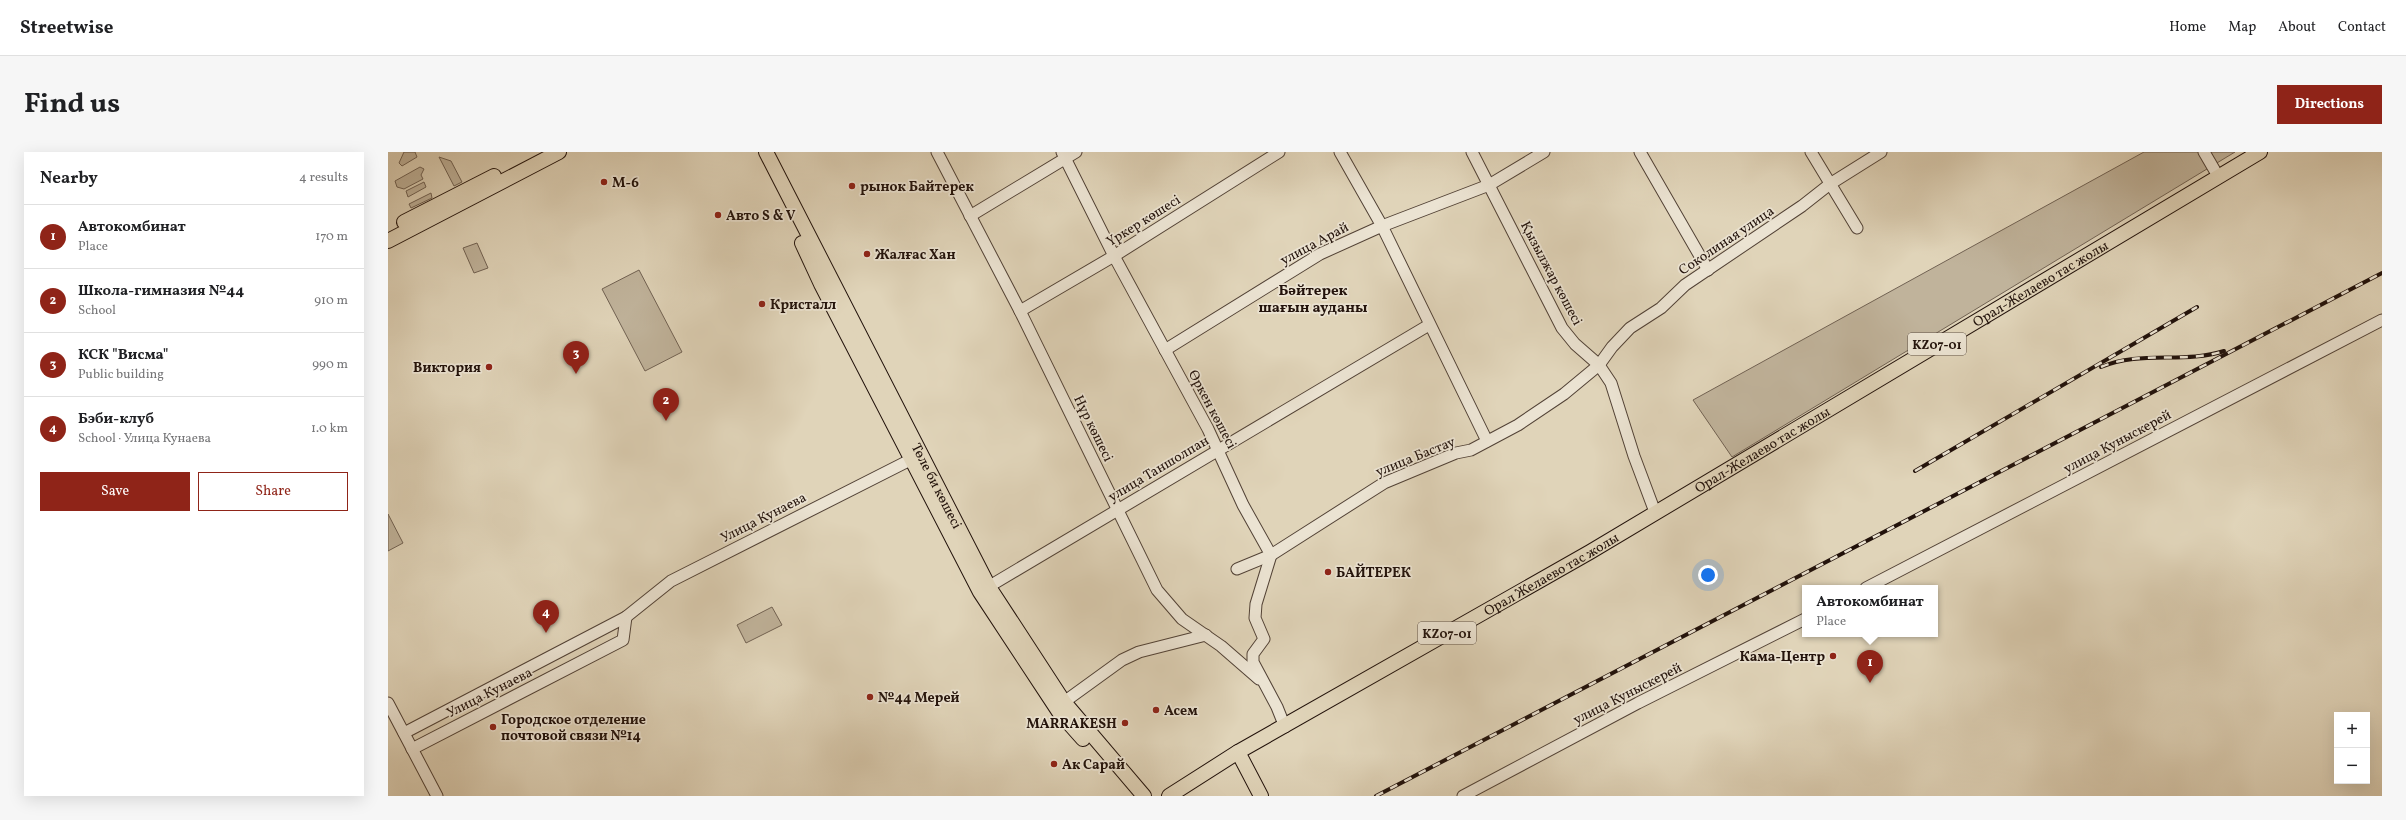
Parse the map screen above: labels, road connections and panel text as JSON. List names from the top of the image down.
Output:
{
  "streets": {
    "main road": [
      "Орал-Желаево тас жолы",
      "KZ07-01",
      "Төле би көшесі",
      "Орал Желаево тас жолы"
    ],
    "street": [
      "Үркер көшесі",
      "Соколиная улица",
      "улица Арай",
      "Қызылжар көшесі",
      "Өркен көшесі",
      "Нұр көшесі",
      "улица Куныскерей",
      "улица Бастау",
      "улица Таншолпан",
      "Улица Кунаева"
    ]
  },
  "crossings": [
    ["Үркер көшесі", "Өркен көшесі"],
    ["Үркер көшесі", "Нұр көшесі"],
    ["Соколиная улица", "Қызылжар көшесі"],
    ["Соколиная улица", "улица Бастау"],
    ["улица Арай", "Қызылжар көшесі"],
    ["улица Арай", "Өркен көшесі"],
    ["Қызылжар көшесі", "Орал-Желаево тас жолы"],
    ["Қызылжар көшесі", "улица Бастау"],
    ["Қызылжар көшесі", "Орал Желаево тас жолы"],
    ["Орал-Желаево тас жолы", "Орал Желаево тас жолы"],
    ["KZ07-01", "Орал Желаево тас жолы"],
    ["Өркен көшесі", "улица Бастау"],
    ["Өркен көшесі", "улица Таншолпан"],
    ["Нұр көшесі", "улица Таншолпан"],
    ["улица Таншолпан", "Төле би көшесі"],
    ["Төле би көшесі", "Улица Кунаева"]
  ],
  "districts": ["Бәйтерек шағын ауданы"],
  "places": [
    "M-6",
    "рынок Байтерек",
    "Авто S & V",
    "Жалғас Хан",
    "Кристалл",
    "Виктория",
    "БАЙТЕРЕК",
    "Кама-Центр",
    "№44 Мерей",
    "Асем",
    "MARRAKESH",
    "Городское отделение почтовой связи №14",
    "Ак Сарай"
  ],
  "page": {
    "header": "Streetwise",
    "nav": [
      "Home",
      "Map",
      "About",
      "Contact"
    ],
    "title": "Find us",
    "buttons": [
      "Directions",
      ["Save", "Share"]
    ],
    "heading": ["Nearby", "4 results"],
    "list": [
      {
        "mark": "1",
        "name": "Автокомбинат",
        "note": "Place",
        "value": "170 m"
      },
      {
        "mark": "2",
        "name": "Школа-гимназия №44",
        "note": "School",
        "value": "910 m"
      },
      {
        "mark": "3",
        "name": "КСК \"Висма\"",
        "note": "Public building",
        "value": "990 m"
      },
      {
        "mark": "4",
        "name": "Бэби-клуб",
        "note": "School · Улица Кунаева",
        "value": "1.0 km"
      }
    ],
    "pins": [
      "3",
      "2",
      "4",
      "1"
    ],
    "popup": ["Автокомбинат", "Place"],
    "map_buttons": ["+", "−"]
  }
}
